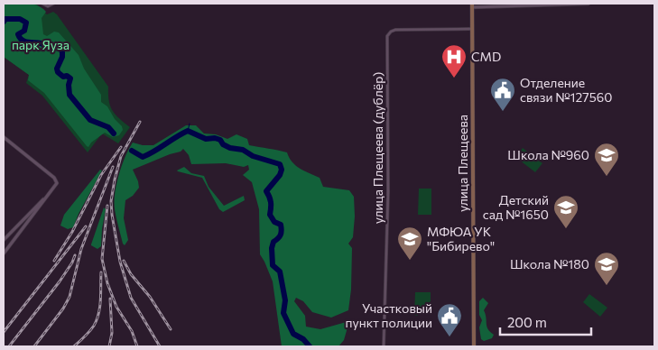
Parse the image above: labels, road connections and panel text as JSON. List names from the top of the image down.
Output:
{
  "streets": {
    "main road": ["улица Плещеева"],
    "street": ["улица Плещеева (дублёр)"]
  },
  "crossings": [
    ["улица Плещеева (дублёр)", "улица Плещеева"]
  ],
  "parks": ["парк Яуза"],
  "places": {
    "hospital": ["CMD"],
    "public building": ["Отделение связи №127560", "Участковый пункт полиции"],
    "school or university": [
      "Школа №960",
      "Детский сад №1650",
      "МФЮА УК \"Бибирево\"",
      "Школа №180"
    ]
  },
  "scale_bar": "200 m"
}
